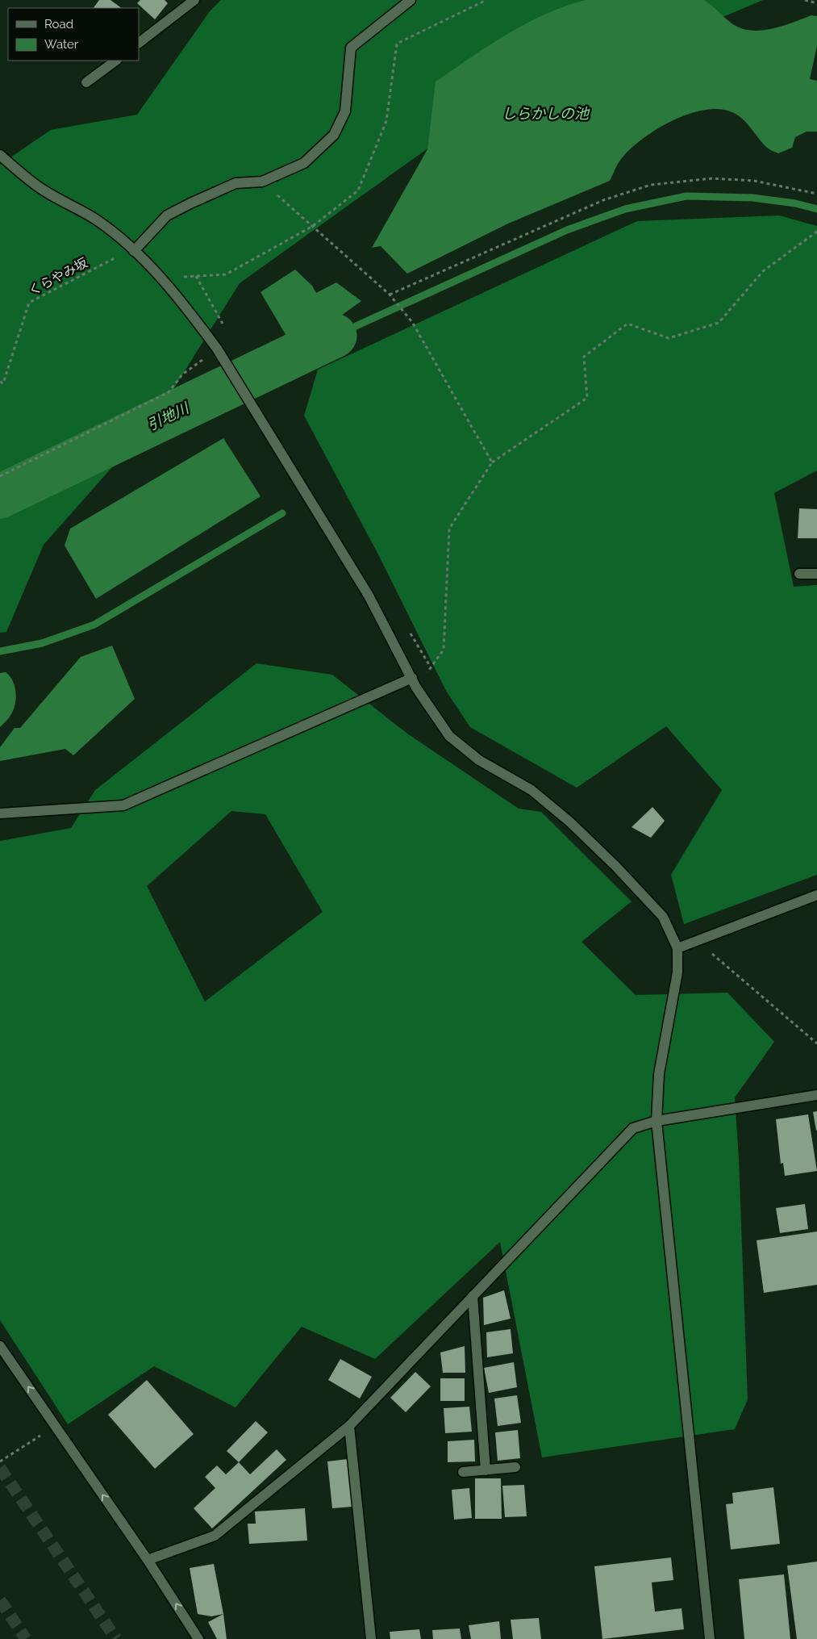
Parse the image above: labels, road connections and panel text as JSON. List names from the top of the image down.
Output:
{
  "streets": {
    "path": ["くらやみ坂"]
  },
  "water": ["しらかしの池", "引地川"],
  "legend": ["Road", "Water"]
}
